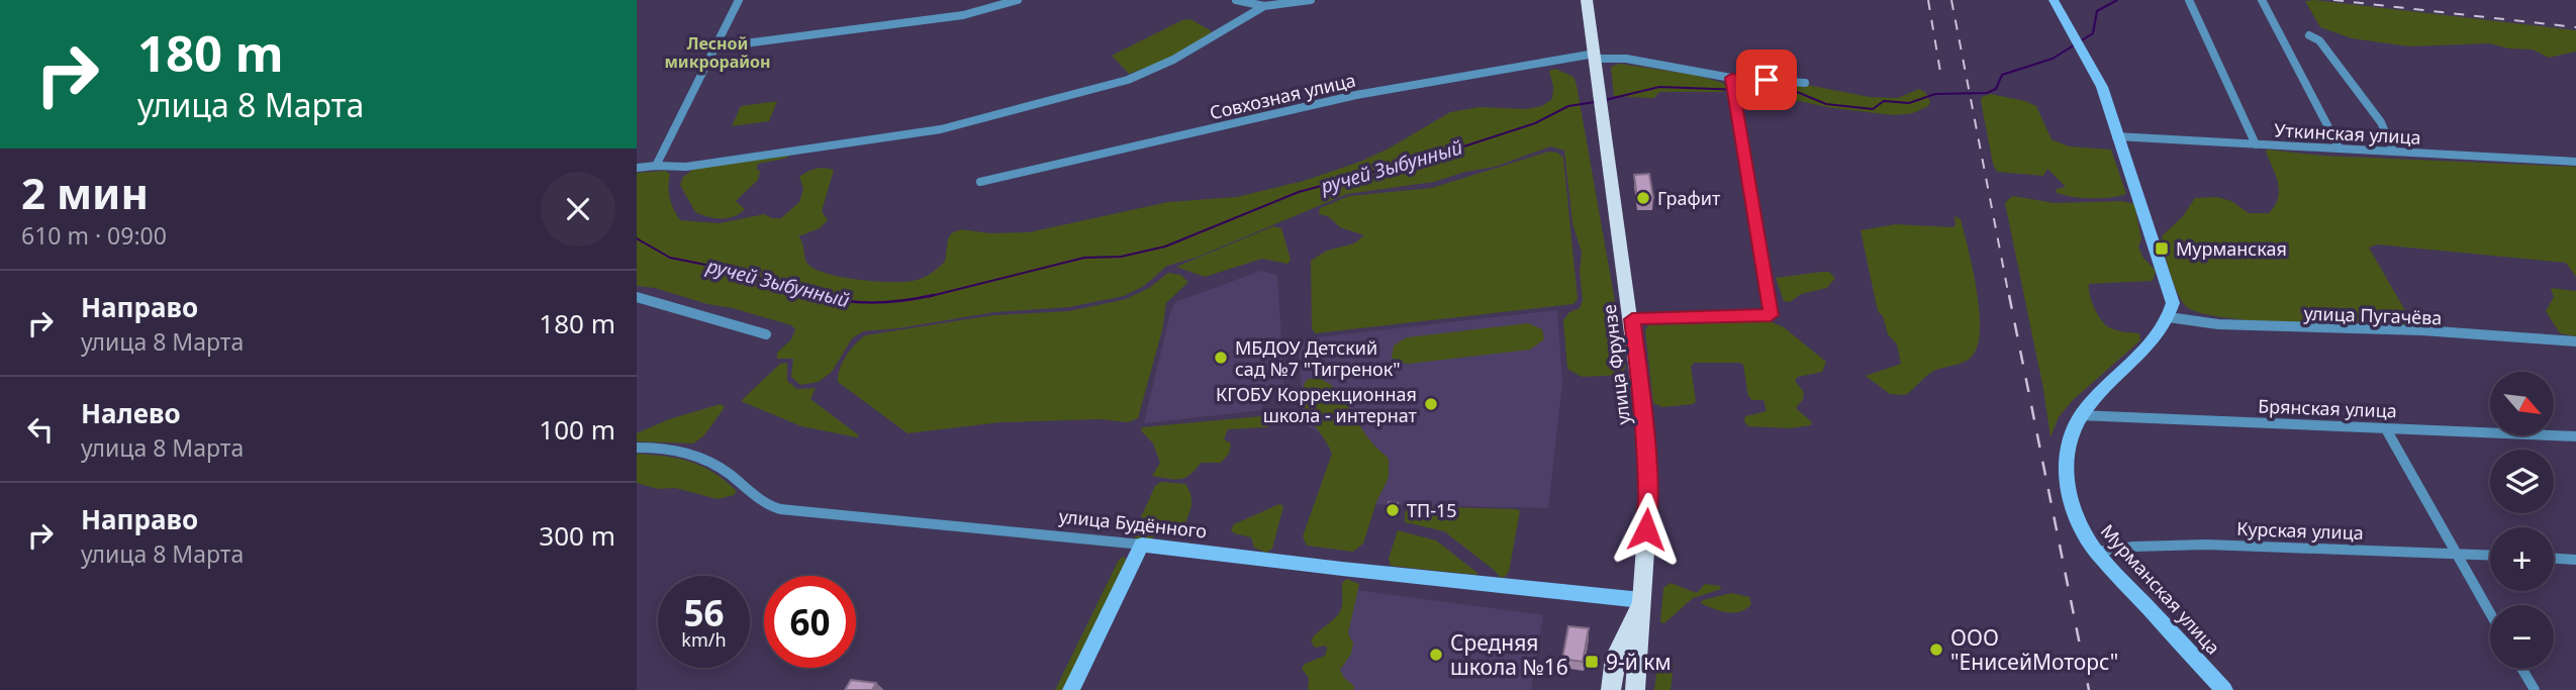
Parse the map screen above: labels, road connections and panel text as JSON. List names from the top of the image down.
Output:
{
  "streets": {
    "main road": ["улица Фрунзе", "улица Будённого", "Мурманская улица"],
    "street": [
      "Совхозная улица",
      "Уткинская улица",
      "улица Пугачёва",
      "Брянская улица",
      "Курская улица"
    ]
  },
  "crossings": [
    ["Совхозная улица", "улица Фрунзе"],
    ["улица Пугачёва", "Мурманская улица"],
    ["улица Фрунзе", "улица Будённого"],
    ["Брянская улица", "Мурманская улица"],
    ["Курская улица", "Мурманская улица"]
  ],
  "districts": ["Лесной микрорайон"],
  "water": ["ручей Зыбунный"],
  "places": {
    "other": [
      "Графит",
      "МБДОУ Детский сад №7 \"Тигренок\"",
      "КГОБУ Коррекционная школа - интернат",
      "ТП-15",
      "ООО \"ЕнисейМоторс\"",
      "Средняя школа №16"
    ],
    "transit": ["Мурманская", "9-й км"]
  },
  "north": "bottom right",
  "page": {
    "turn": ["180 m", "улица 8 Марта"],
    "heading": ["2 мин", "610 m · 09:00"],
    "list": [
      {
        "name": "Направо",
        "note": "улица 8 Марта",
        "value": "180 m"
      },
      {
        "name": "Налево",
        "note": "улица 8 Марта",
        "value": "100 m"
      },
      {
        "name": "Направо",
        "note": "улица 8 Марта",
        "value": "300 m"
      }
    ],
    "map_buttons": ["+", "−"],
    "speed": "56 km/h",
    "limit": "60"
  }
}
